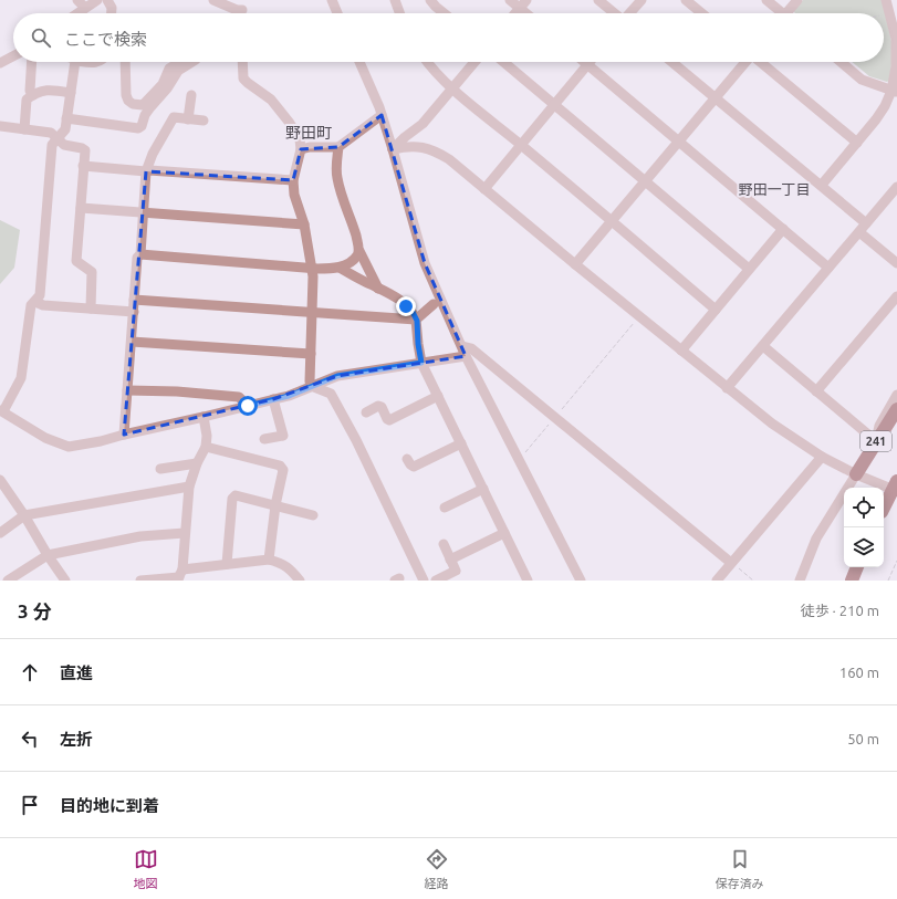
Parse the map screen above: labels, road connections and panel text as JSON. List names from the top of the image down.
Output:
{
  "streets": {
    "highway": ["241"]
  },
  "districts": ["野田町", "野田一丁目"],
  "page": {
    "search": "ここで検索",
    "heading": ["3 分", "徒歩 · 210 m"],
    "list": [
      ["直進", "160 m"],
      ["左折", "50 m"],
      "目的地に到着"
    ],
    "nav": ["地図", "経路", "保存済み"]
  }
}
